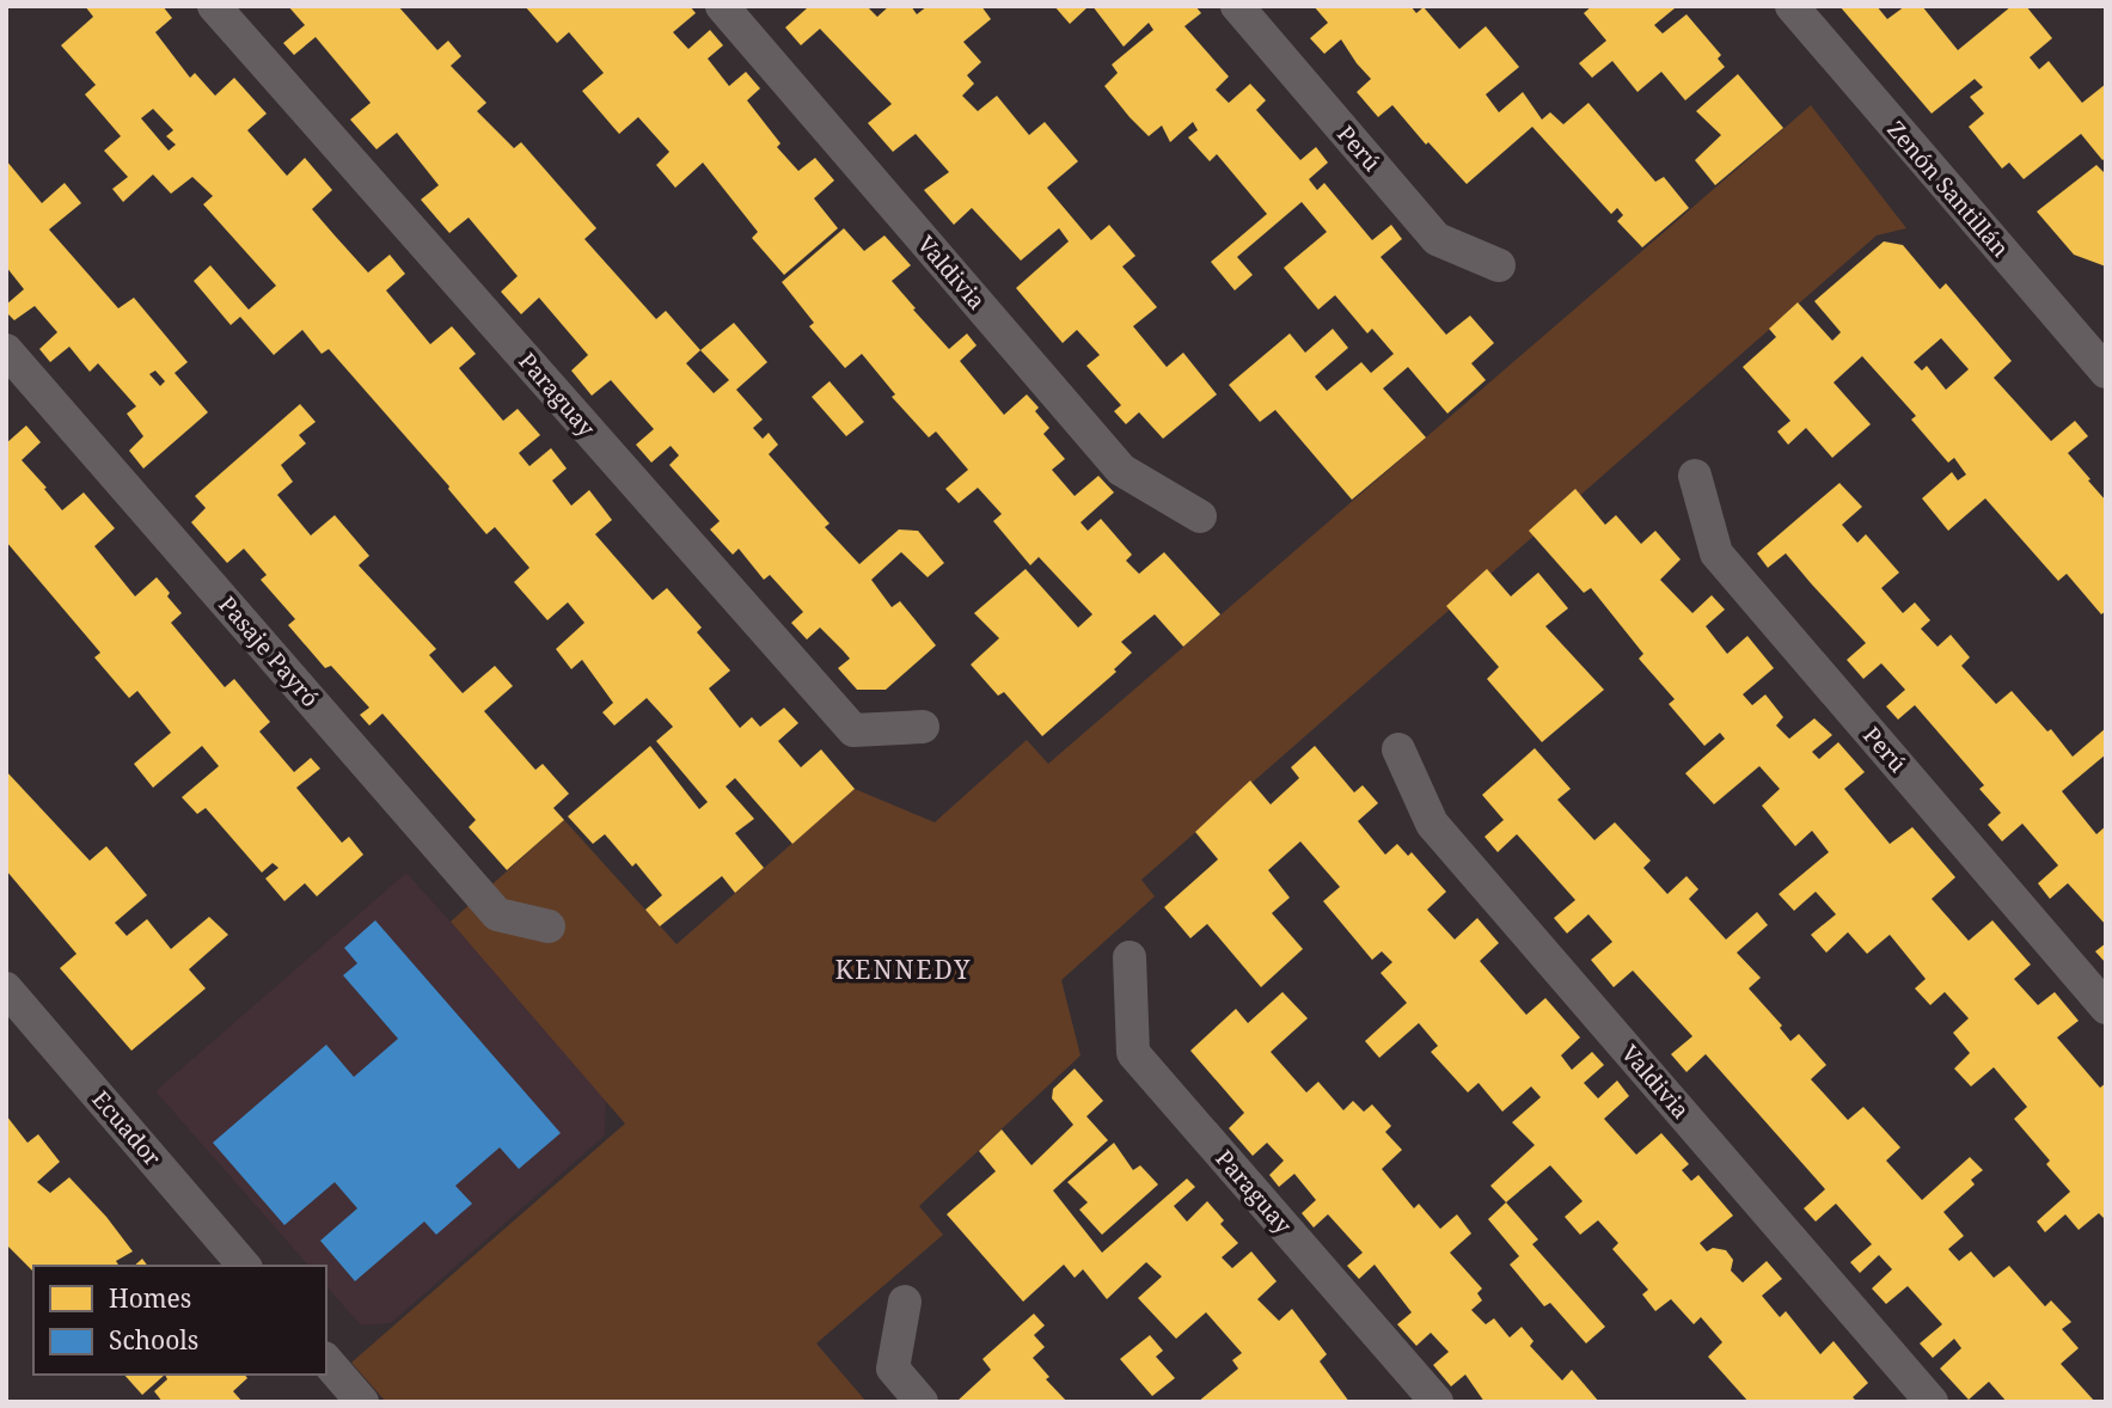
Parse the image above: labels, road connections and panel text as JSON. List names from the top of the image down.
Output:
{
  "streets": {
    "street": [
      "Perú",
      "Zenón Santillán",
      "Valdivia",
      "Paraguay",
      "Pasaje Payró",
      "Ecuador"
    ]
  },
  "districts": ["KENNEDY"],
  "legend": ["Homes", "Schools"]
}
